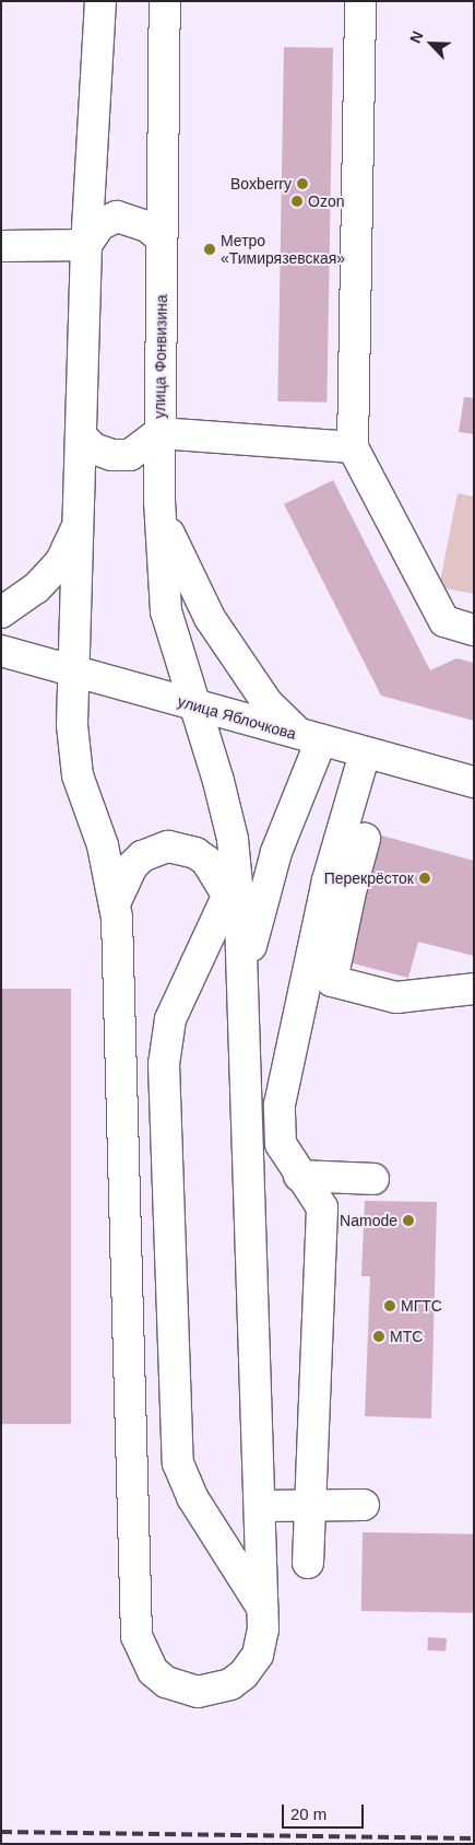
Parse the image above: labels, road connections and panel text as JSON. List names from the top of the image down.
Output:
{
  "streets": {
    "street": ["улица Фонвизина", "улица Яблочкова"]
  },
  "crossings": [
    ["улица Фонвизина", "улица Яблочкова"]
  ],
  "places": [
    "Boxberry",
    "Ozon",
    "Метро «Тимирязевская»",
    "Перекрёсток",
    "Namode",
    "МГТС",
    "МТС"
  ],
  "scale_bar": "20 m",
  "north": "top left"
}
